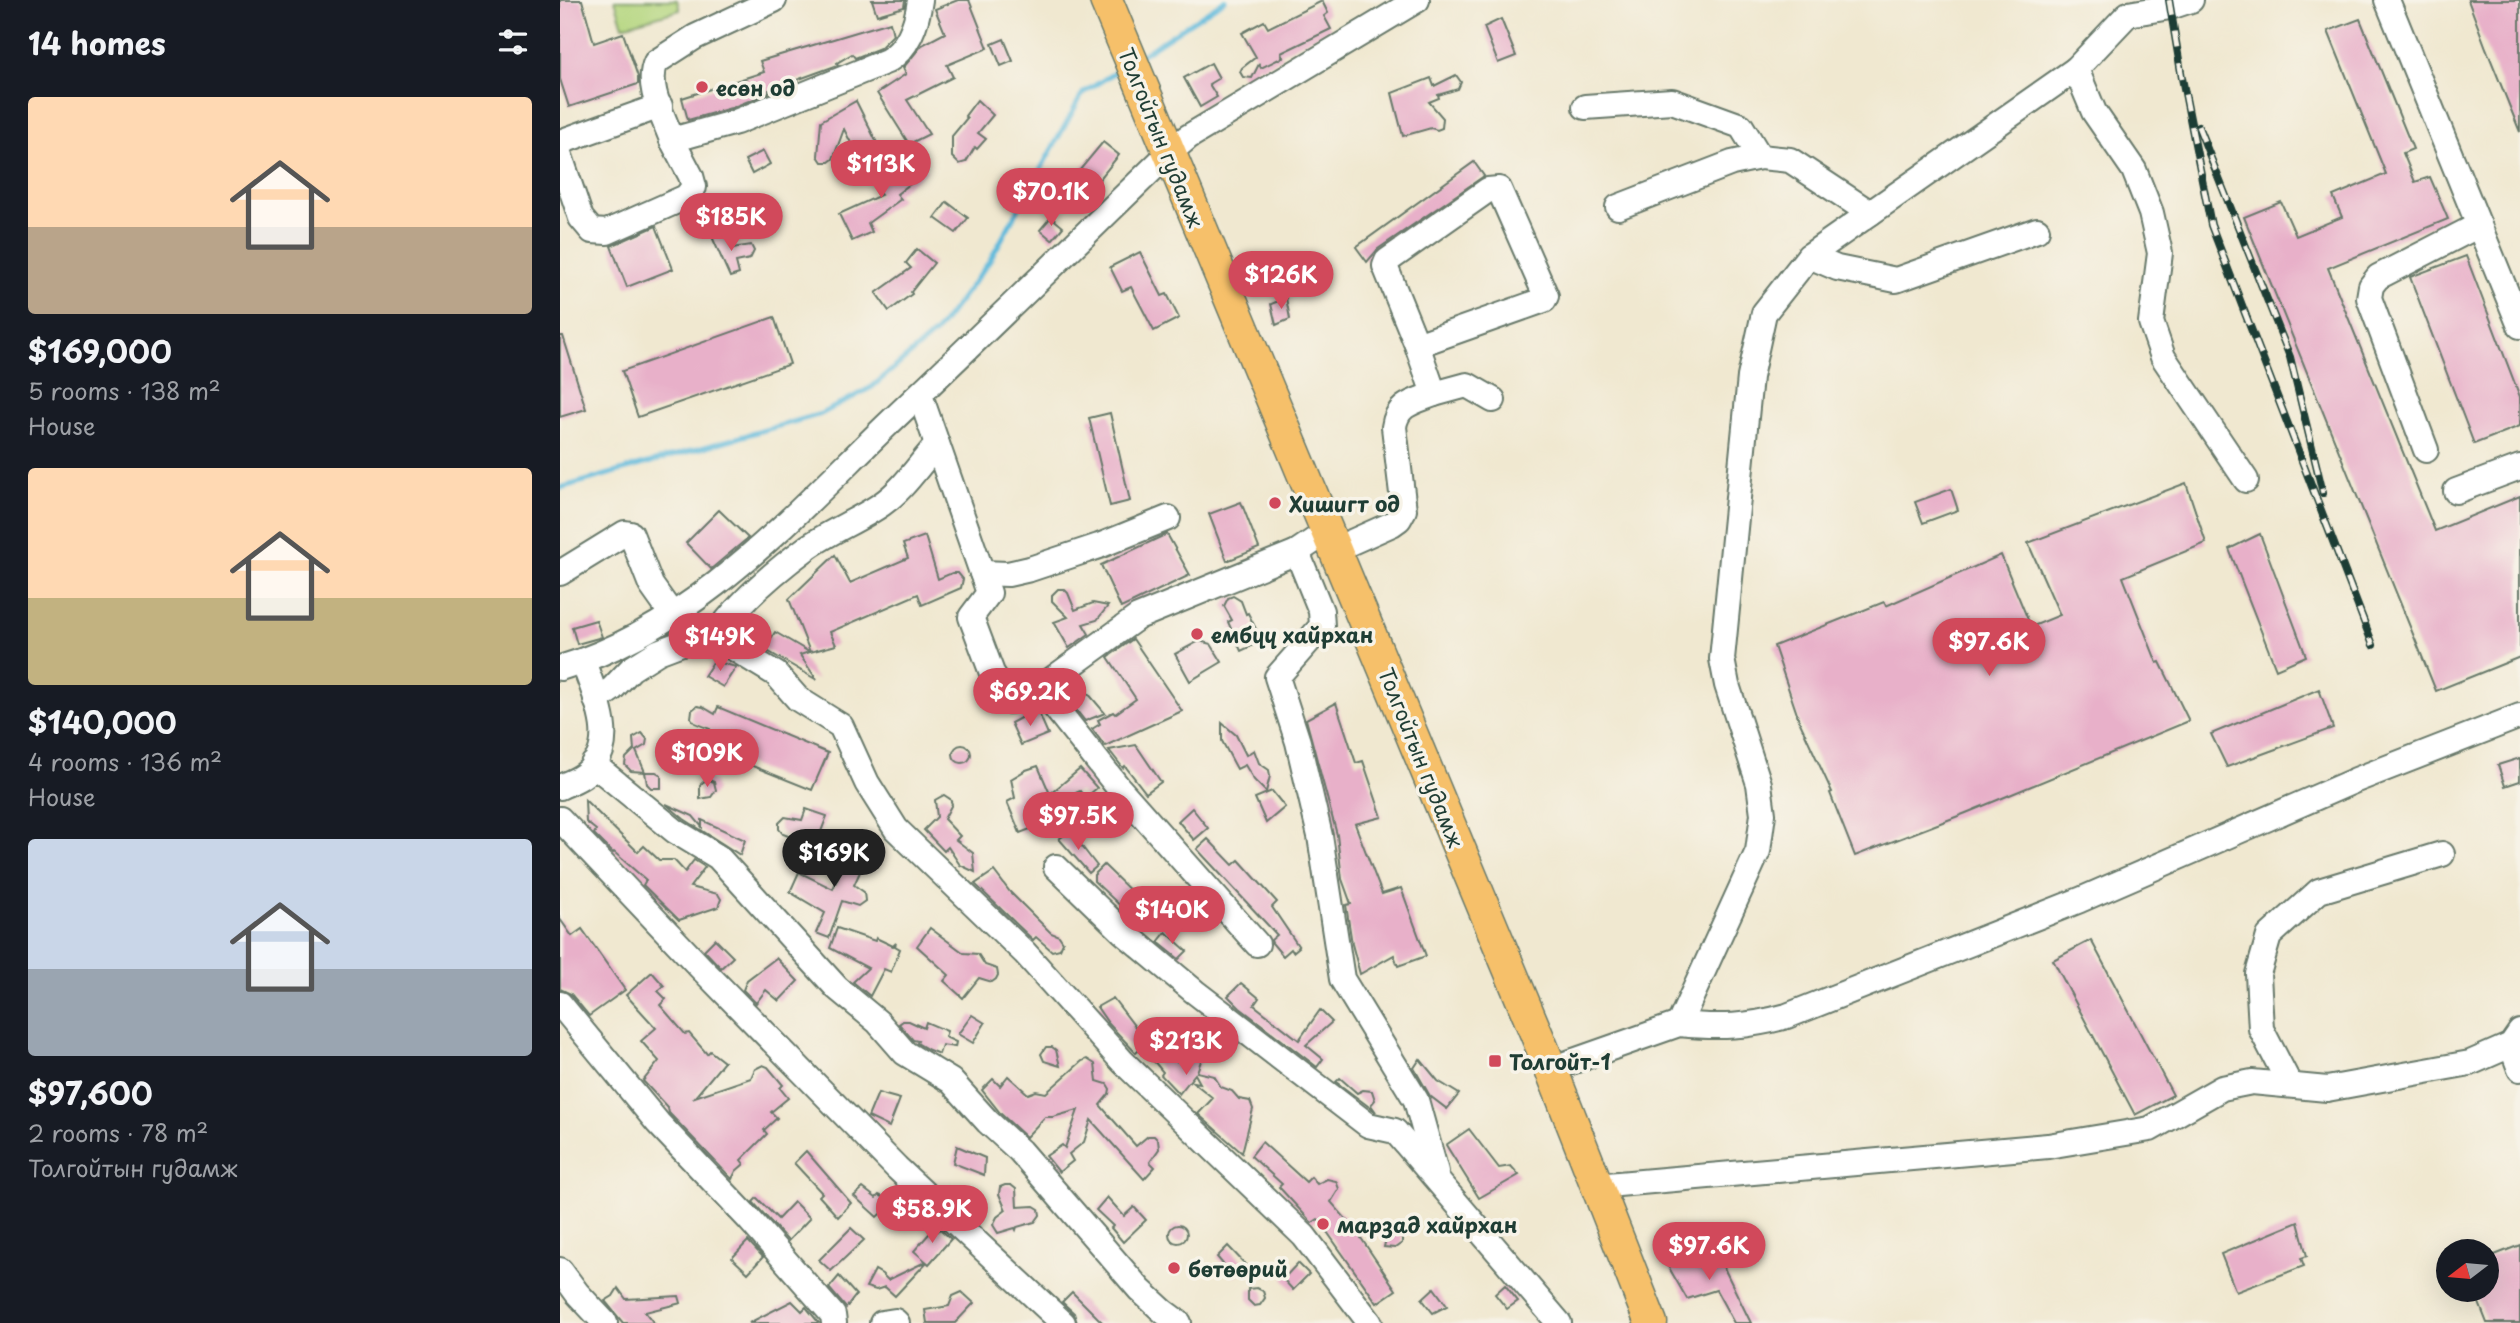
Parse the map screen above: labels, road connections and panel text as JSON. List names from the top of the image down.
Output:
{
  "streets": {
    "main road": ["Толгойтын гудамж"]
  },
  "places": {
    "other": [
      "есөн од",
      "Хишигт од",
      "ембүү хайрхан",
      "марзад хайрхан",
      "бөтөөрий"
    ],
    "transit": ["Толгойт-1"]
  },
  "north": "left",
  "page": {
    "heading": "14 homes",
    "list": [
      {
        "name": "$169,000",
        "note": "5 rooms · 138 m² · House"
      },
      {
        "name": "$140,000",
        "note": "4 rooms · 136 m² · House"
      },
      {
        "name": "$97,600",
        "note": "2 rooms · 78 m² · Толгойтын гудамж"
      }
    ],
    "price": [
      "$113K",
      "$70.1K",
      "$185K",
      "$126K",
      "$149K",
      "$97.6K",
      "$69.2K",
      "$109K",
      "$97.5K",
      "$169K",
      "$140K",
      "$213K",
      "$58.9K",
      "$97.6K"
    ]
  }
}
